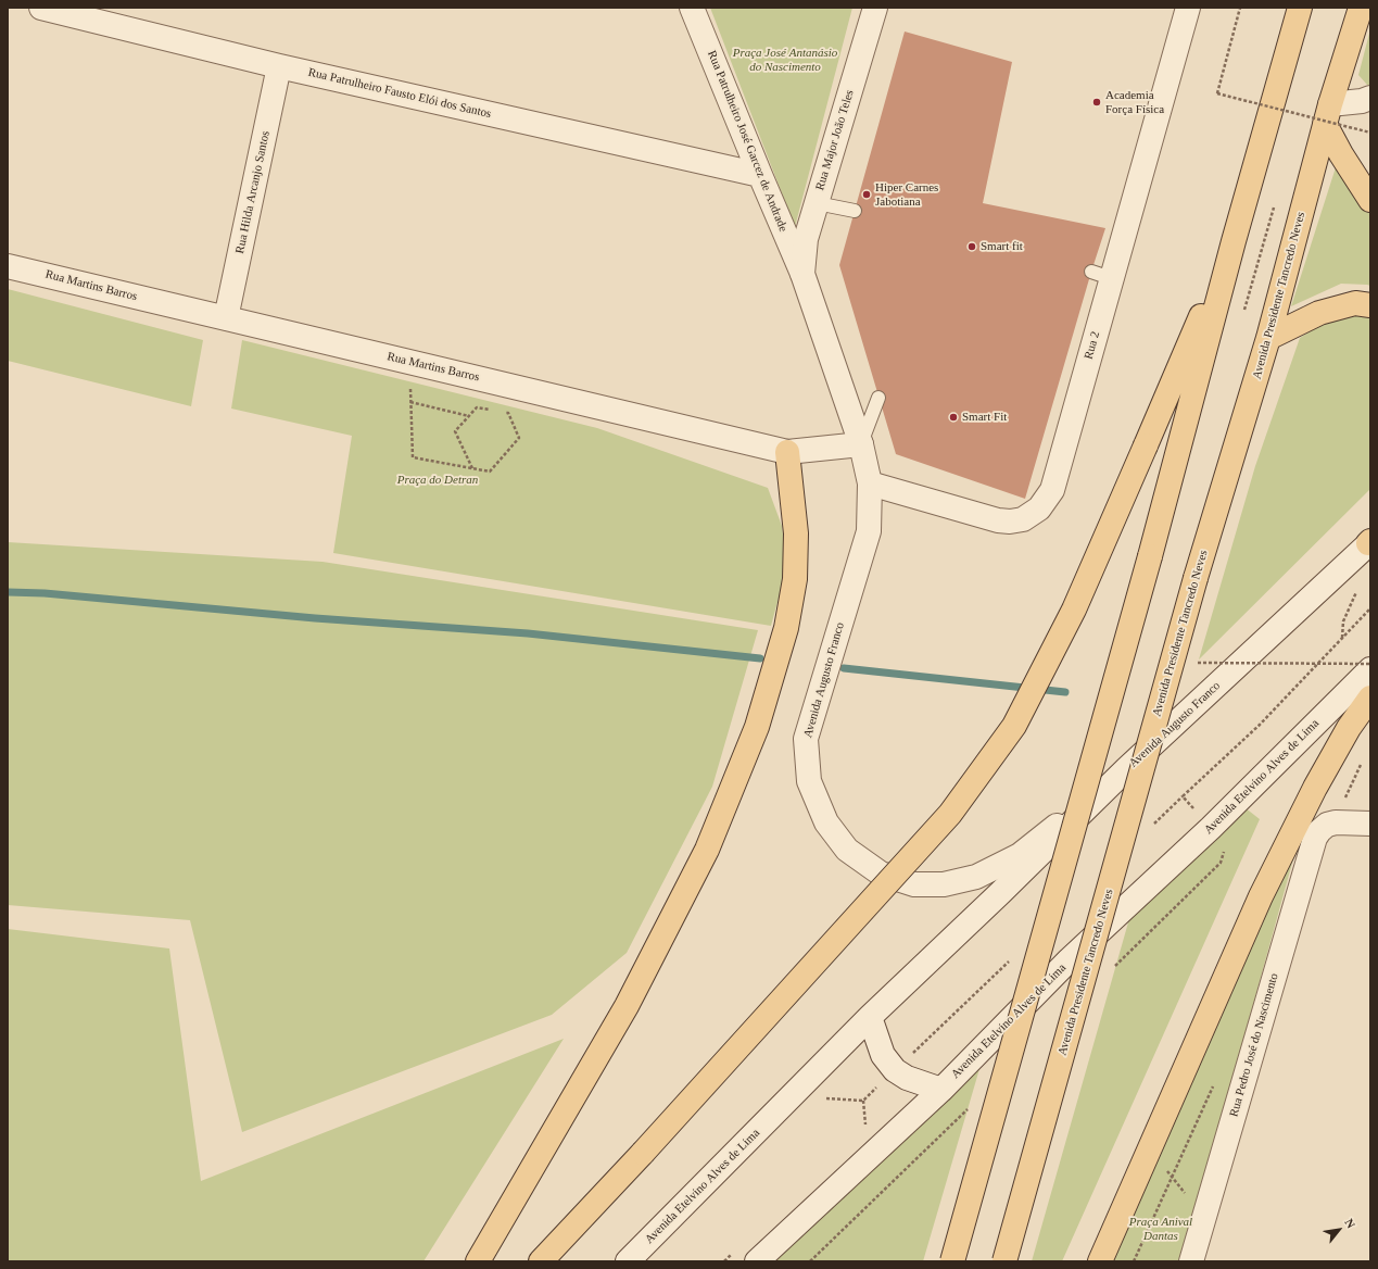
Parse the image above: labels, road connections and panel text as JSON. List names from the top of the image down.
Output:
{
  "streets": {
    "main road": ["Avenida Presidente Tancredo Neves"],
    "street": [
      "Rua Patrulheiro Fausto Elói dos Santos",
      "Rua Major João Teles",
      "Rua Patrulheiro José Garcez de Andrade",
      "Rua Hilda Arcanjo Santos",
      "Rua Martins Barros",
      "Rua 2",
      "Avenida Augusto Franco",
      "Avenida Etelvino Alves de Lima",
      "Rua Pedro José do Nascimento"
    ]
  },
  "crossings": [
    ["Rua Patrulheiro Fausto Elói dos Santos", "Rua Patrulheiro José Garcez de Andrade"],
    ["Rua Patrulheiro Fausto Elói dos Santos", "Rua Hilda Arcanjo Santos"],
    ["Rua Major João Teles", "Rua Patrulheiro José Garcez de Andrade"],
    ["Rua Major João Teles", "Avenida Augusto Franco"],
    ["Rua Patrulheiro José Garcez de Andrade", "Avenida Augusto Franco"],
    ["Rua Hilda Arcanjo Santos", "Rua Martins Barros"],
    ["Rua Martins Barros", "Avenida Augusto Franco"],
    ["Rua 2", "Avenida Augusto Franco"],
    ["Avenida Augusto Franco", "Avenida Etelvino Alves de Lima"]
  ],
  "parks": ["Praça José Antanásio do Nascimento", "Praça do Detran", "Praça Anival Dantas"],
  "places": [
    "Academia Força Física",
    "Hiper Carnes Jabotiana",
    "Smart fit",
    "Smart Fit"
  ],
  "north": "top right"
}
